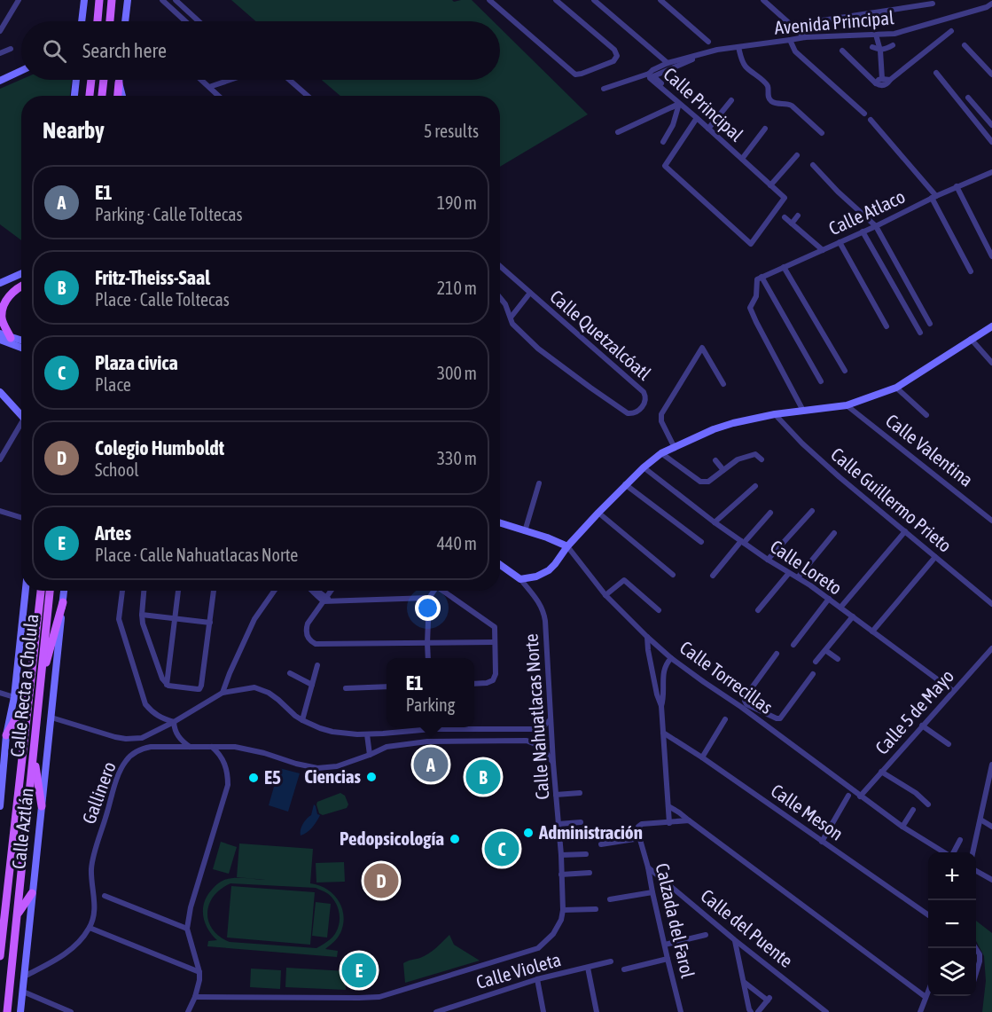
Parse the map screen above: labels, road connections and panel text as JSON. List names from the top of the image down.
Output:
{
  "streets": {
    "main road": ["Calle Torrecillas", "Calle Recta a Cholula", "Calle Aztlán"],
    "street": [
      "Avenida Principal",
      "Calle Principal",
      "Calle Atlaco",
      "Calle Quetzalcóatl",
      "Calle Valentina",
      "Calle Guillermo Prieto",
      "Calle Loreto",
      "Calle 5 de Mayo",
      "Calle Nahuatlacas Norte",
      "Gallinero",
      "Calle Meson",
      "Calzada del Farol",
      "Calle del Puente",
      "Calle Violeta"
    ]
  },
  "crossings": [
    ["Avenida Principal", "Calle Principal"],
    ["Calle Loreto", "Calle 5 de Mayo"],
    ["Calle Torrecillas", "Calle 5 de Mayo"],
    ["Gallinero", "Calle Aztlán"],
    ["Calzada del Farol", "Calle del Puente"]
  ],
  "places": [
    "Ciencias",
    "E5",
    "Administración",
    "Pedopsicología"
  ],
  "page": {
    "search": "Search here",
    "heading": ["Nearby", "5 results"],
    "list": [
      {
        "mark": "A",
        "name": "E1",
        "note": "Parking · Calle Toltecas",
        "value": "190 m"
      },
      {
        "mark": "B",
        "name": "Fritz-Theiss-Saal",
        "note": "Place · Calle Toltecas",
        "value": "210 m"
      },
      {
        "mark": "C",
        "name": "Plaza civica",
        "note": "Place",
        "value": "300 m"
      },
      {
        "mark": "D",
        "name": "Colegio Humboldt",
        "note": "School",
        "value": "330 m"
      },
      {
        "mark": "E",
        "name": "Artes",
        "note": "Place · Calle Nahuatlacas Norte",
        "value": "440 m"
      }
    ],
    "popup": ["E1", "Parking"],
    "pins": [
      "A",
      "B",
      "C",
      "D",
      "E"
    ],
    "map_buttons": ["+", "−"]
  }
}
